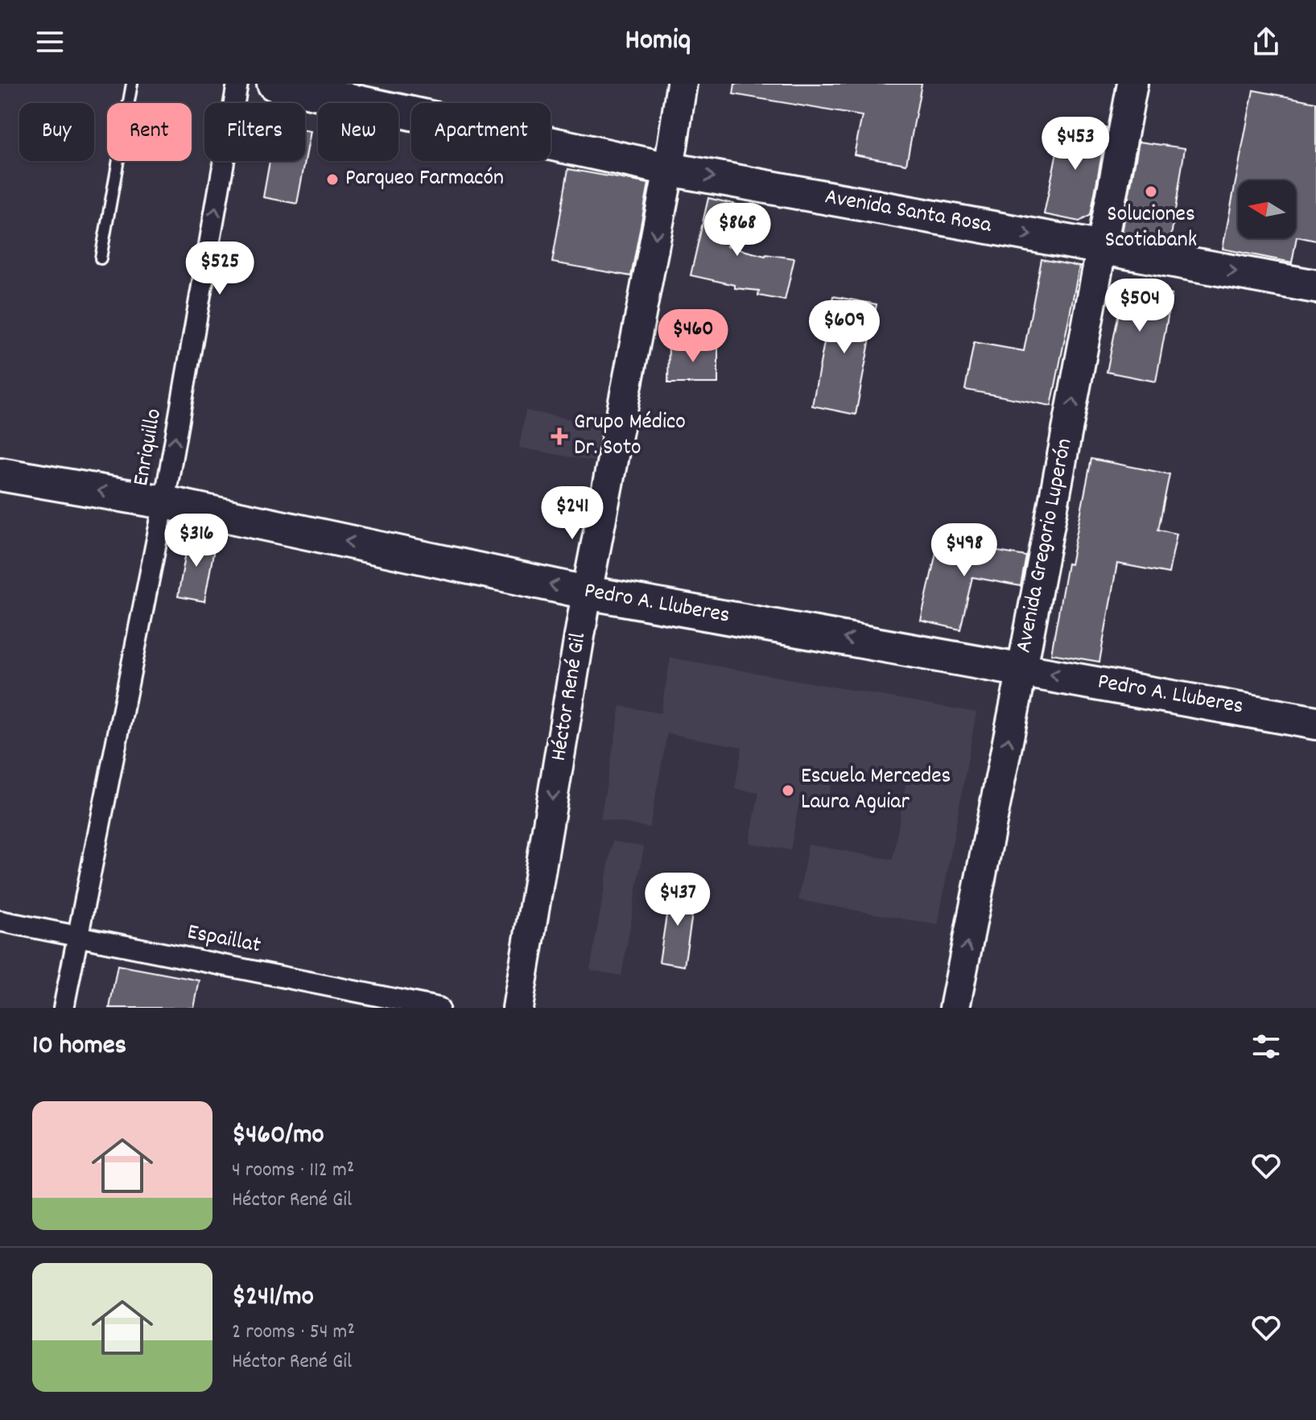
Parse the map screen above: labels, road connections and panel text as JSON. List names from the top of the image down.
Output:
{
  "streets": {
    "main road": [
      "Avenida Santa Rosa",
      "Avenida Gregorio Luperón",
      "Pedro A. Lluberes",
      "Héctor René Gil"
    ],
    "street": ["Enriquillo", "Espaillat"]
  },
  "crossings": [
    ["Avenida Santa Rosa", "Avenida Gregorio Luperón"],
    ["Avenida Santa Rosa", "Héctor René Gil"],
    ["Enriquillo", "Pedro A. Lluberes"],
    ["Enriquillo", "Espaillat"],
    ["Avenida Gregorio Luperón", "Pedro A. Lluberes"],
    ["Pedro A. Lluberes", "Héctor René Gil"]
  ],
  "one_way": [
    "Avenida Santa Rosa",
    "Enriquillo",
    "Avenida Gregorio Luperón",
    "Pedro A. Lluberes",
    "Héctor René Gil"
  ],
  "places": {
    "other": ["Parqueo Farmacón", "Soluciones Scotiabank", "Escuela Mercedes Laura Aguiar"],
    "health": ["Grupo Médico Dr. Soto"]
  },
  "north": "left",
  "page": {
    "header": "Homiq",
    "chip": [
      "Buy",
      "Rent",
      "Filters",
      "New",
      "Apartment"
    ],
    "price": [
      "$453",
      "$868",
      "$525",
      "$504",
      "$609",
      "$460",
      "$241",
      "$316",
      "$498",
      "$437"
    ],
    "heading": "10 homes",
    "list": [
      {
        "name": "$460/mo",
        "note": "4 rooms · 112 m² · Héctor René Gil"
      },
      {
        "name": "$241/mo",
        "note": "2 rooms · 54 m² · Héctor René Gil"
      }
    ]
  }
}
